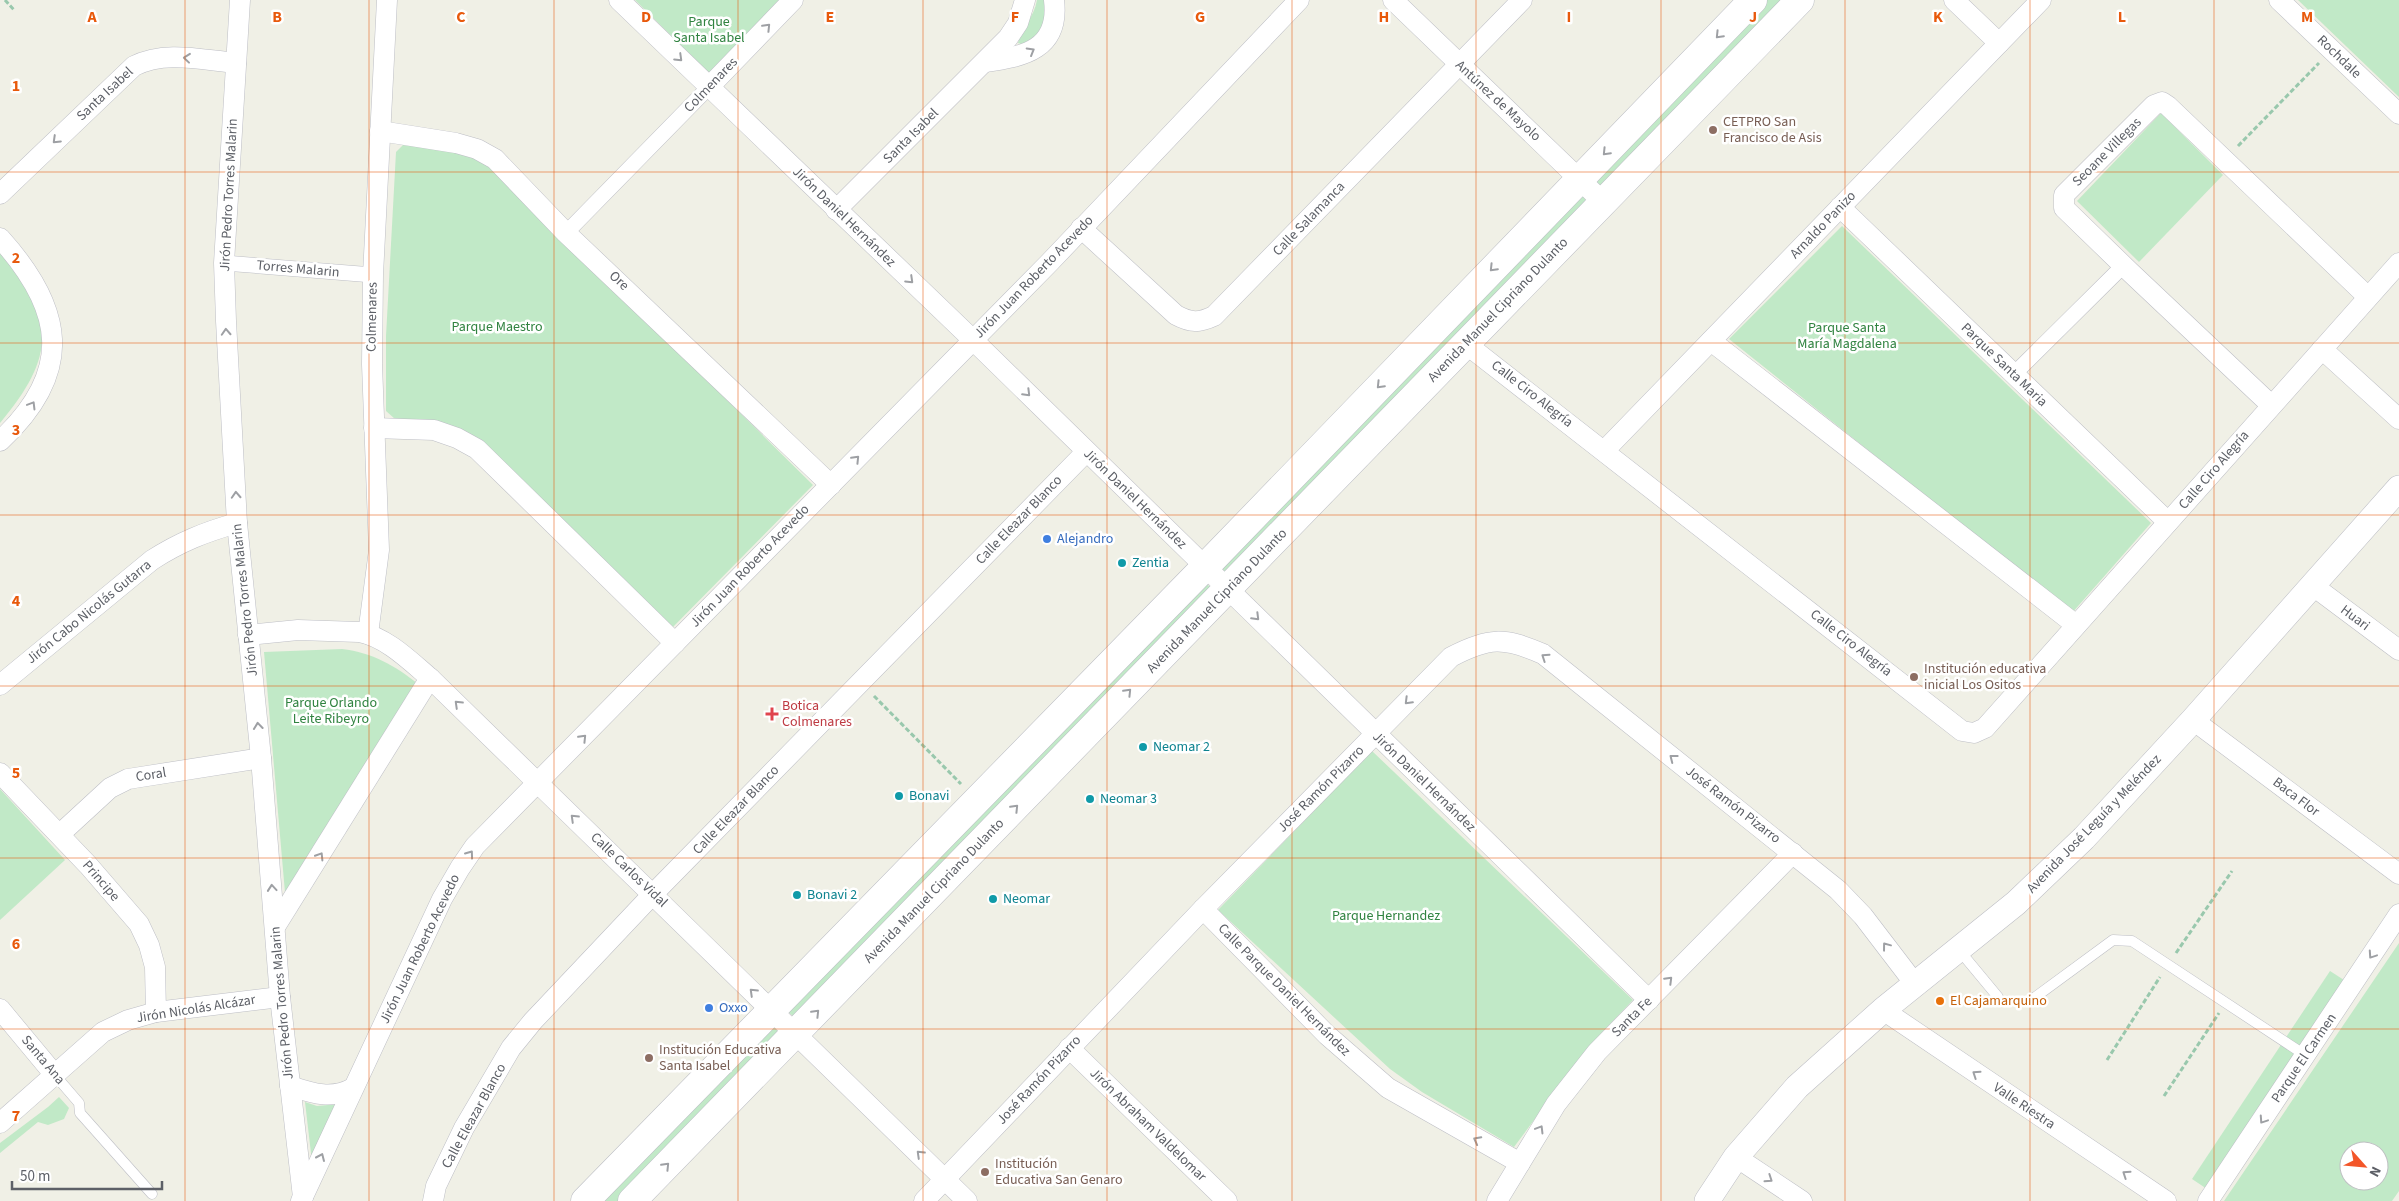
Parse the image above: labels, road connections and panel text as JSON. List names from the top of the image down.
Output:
{
  "streets": {
    "main road": ["Avenida Manuel Cipriano Dulanto"],
    "street": [
      "Rochdale",
      "Colmenares",
      "Santa Isabel",
      "Antúnez de Mayolo",
      "Seoane Villegas",
      "Jirón Pedro Torres Malarin",
      "Jirón Daniel Hernández",
      "Calle Salamanca",
      "Arnaldo Panizo",
      "Torres Malarin",
      "Jirón Juan Roberto Acevedo",
      "Ore",
      "Parque Santa Maria",
      "Calle Ciro Alegría",
      "Calle Eleazar Blanco",
      "Jirón Cabo Nicolás Gutarra",
      "Huari",
      "Coral",
      "José Ramón Pizarro",
      "Baca Flor",
      "Avenida José Leguía y Meléndez",
      "Calle Carlos Vidal",
      "Principe",
      "Calle Parque Daniel Hernández",
      "Jirón Nicolás Alcázar",
      "Santa Fe",
      "Parque El Carmen",
      "Santa Ana",
      "Valle Riestra",
      "Jirón Abraham Valdelomar"
    ]
  },
  "crossings": [
    ["Colmenares", "Jirón Daniel Hernández"],
    ["Colmenares", "Torres Malarin"],
    ["Colmenares", "Ore"],
    ["Colmenares", "Calle Carlos Vidal"],
    ["Santa Isabel", "Jirón Pedro Torres Malarin"],
    ["Santa Isabel", "Jirón Daniel Hernández"],
    ["Antúnez de Mayolo", "Calle Salamanca"],
    ["Antúnez de Mayolo", "Avenida Manuel Cipriano Dulanto"],
    ["Seoane Villegas", "Calle Ciro Alegría"],
    ["Jirón Pedro Torres Malarin", "Torres Malarin"],
    ["Jirón Pedro Torres Malarin", "Jirón Juan Roberto Acevedo"],
    ["Jirón Pedro Torres Malarin", "Jirón Cabo Nicolás Gutarra"],
    ["Jirón Pedro Torres Malarin", "Coral"],
    ["Jirón Pedro Torres Malarin", "Calle Carlos Vidal"],
    ["Jirón Pedro Torres Malarin", "Jirón Nicolás Alcázar"],
    ["Jirón Daniel Hernández", "Jirón Juan Roberto Acevedo"],
    ["Jirón Daniel Hernández", "Avenida Manuel Cipriano Dulanto"],
    ["Jirón Daniel Hernández", "Calle Eleazar Blanco"],
    ["Jirón Daniel Hernández", "José Ramón Pizarro"],
    ["Jirón Daniel Hernández", "Santa Fe"],
    ["Calle Salamanca", "Jirón Juan Roberto Acevedo"],
    ["Arnaldo Panizo", "Parque Santa Maria"],
    ["Arnaldo Panizo", "Calle Ciro Alegría"],
    ["Jirón Juan Roberto Acevedo", "Ore"],
    ["Jirón Juan Roberto Acevedo", "Calle Carlos Vidal"],
    ["Avenida Manuel Cipriano Dulanto", "Calle Ciro Alegría"],
    ["Avenida Manuel Cipriano Dulanto", "Calle Carlos Vidal"],
    ["Parque Santa Maria", "Calle Ciro Alegría"],
    ["Calle Eleazar Blanco", "Calle Carlos Vidal"],
    ["Huari", "Avenida José Leguía y Meléndez"],
    ["Coral", "Principe"],
    ["José Ramón Pizarro", "Avenida José Leguía y Meléndez"],
    ["José Ramón Pizarro", "Calle Carlos Vidal"],
    ["José Ramón Pizarro", "Calle Parque Daniel Hernández"],
    ["José Ramón Pizarro", "Santa Fe"],
    ["José Ramón Pizarro", "Jirón Abraham Valdelomar"],
    ["Baca Flor", "Avenida José Leguía y Meléndez"],
    ["Avenida José Leguía y Meléndez", "Valle Riestra"],
    ["Principe", "Jirón Nicolás Alcázar"],
    ["Calle Parque Daniel Hernández", "Santa Fe"],
    ["Jirón Nicolás Alcázar", "Santa Ana"]
  ],
  "one_way": [
    "Santa Isabel",
    "Jirón Pedro Torres Malarin",
    "Jirón Daniel Hernández",
    "José Ramón Pizarro",
    "Calle Carlos Vidal",
    "Calle Parque Daniel Hernández",
    "Santa Fe",
    "Parque El Carmen",
    "Valle Riestra"
  ],
  "parks": [
    "Parque Santa Isabel",
    "Parque Maestro",
    "Parque Santa María Magdalena",
    "Parque Orlando Leite Ribeyro",
    "Parque Hernandez"
  ],
  "places": {
    "other": [
      "CETPRO San Francisco de Asis",
      "Alejandro",
      "Zentia",
      "Institución educativa inicial Los Ositos",
      "Neomar 2",
      "Bonavi",
      "Neomar 3",
      "Bonavi 2",
      "Neomar",
      "El Cajamarquino",
      "Oxxo",
      "Institución Educativa Santa Isabel",
      "Institución Educativa San Genaro"
    ],
    "health": ["Botica Colmenares"]
  },
  "scale_bar": "50 m",
  "north": "bottom right",
  "grid": {
    "columns": [
      "A",
      "B",
      "C",
      "D",
      "E",
      "F",
      "G",
      "H",
      "I",
      "J",
      "K",
      "L",
      "M"
    ],
    "rows": [
      "1",
      "2",
      "3",
      "4",
      "5",
      "6",
      "7"
    ]
  }
}
